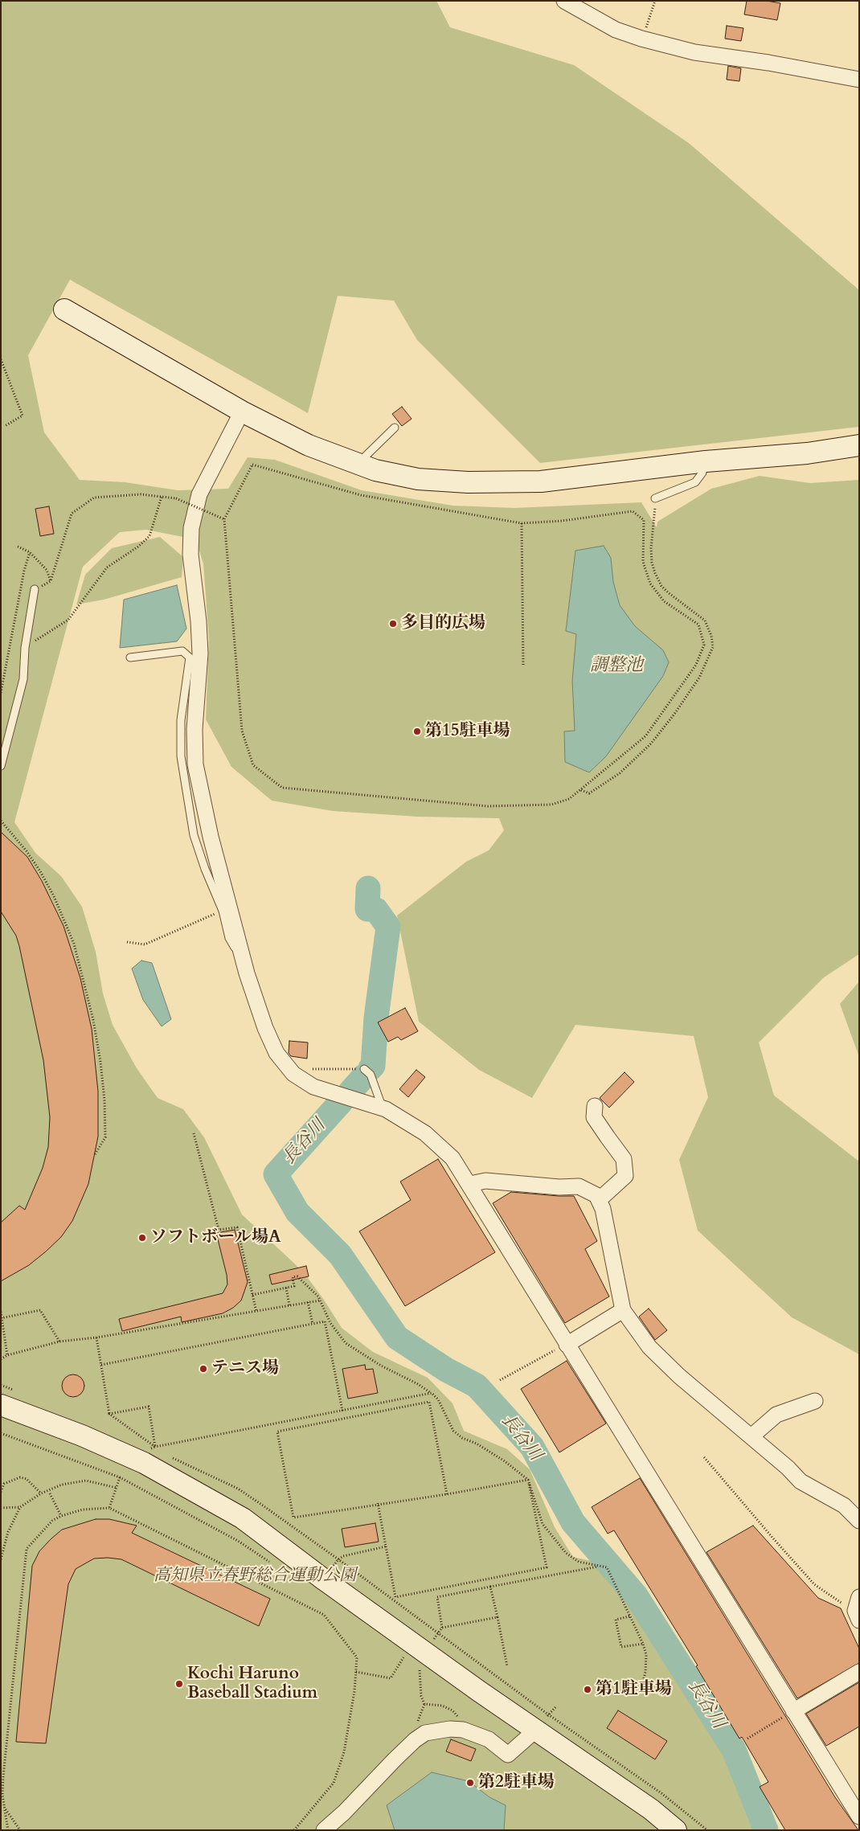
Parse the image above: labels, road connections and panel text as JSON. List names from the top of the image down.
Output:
{
  "water": ["調整池", "長谷川"],
  "parks": ["高知県立春野総合運動公園"],
  "places": [
    "多目的広場",
    "第15駐車場",
    "ソフトボール場A",
    "テニス場",
    "Kochi Haruno Baseball Stadium",
    "第1駐車場",
    "第2駐車場"
  ]
}
